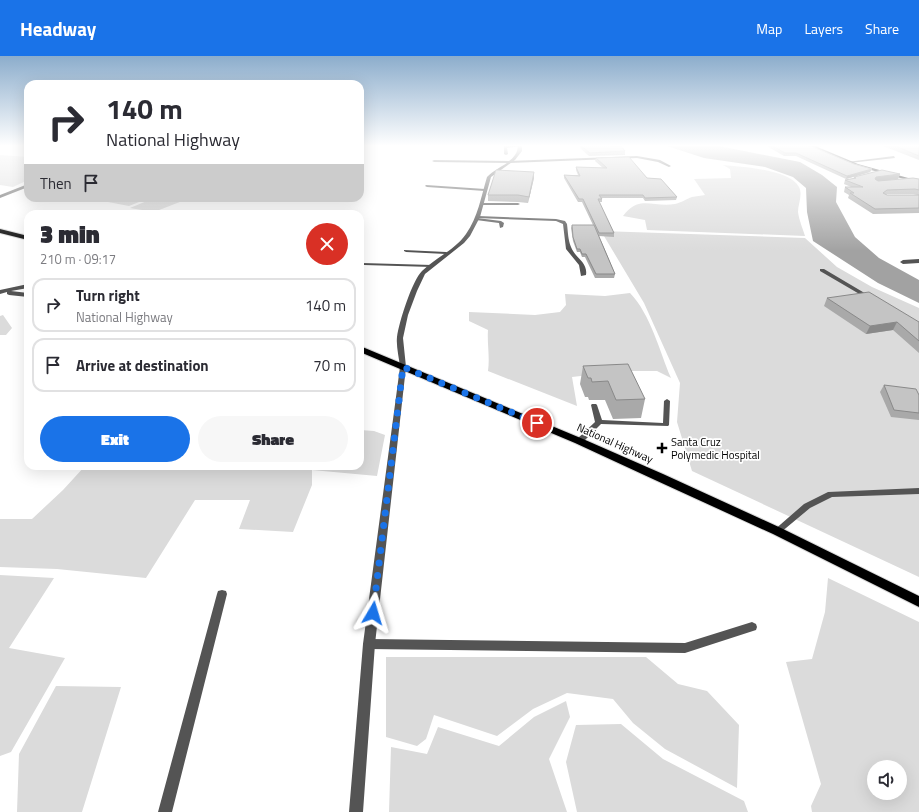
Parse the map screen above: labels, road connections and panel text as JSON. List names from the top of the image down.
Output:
{
  "streets": {
    "main road": ["National Highway"]
  },
  "places": {
    "health": ["Santa Cruz Polymedic Hospital"]
  },
  "page": {
    "header": "Headway",
    "nav": ["Map", "Layers", "Share"],
    "turn": ["140 m", "National Highway"],
    "then": "Then",
    "heading": ["3 min", "210 m · 09:17"],
    "list": [
      {
        "name": "Turn right",
        "note": "National Highway",
        "value": "140 m"
      },
      {
        "name": "Arrive at destination",
        "value": "70 m"
      }
    ],
    "buttons": ["Exit", "Share"]
  }
}
